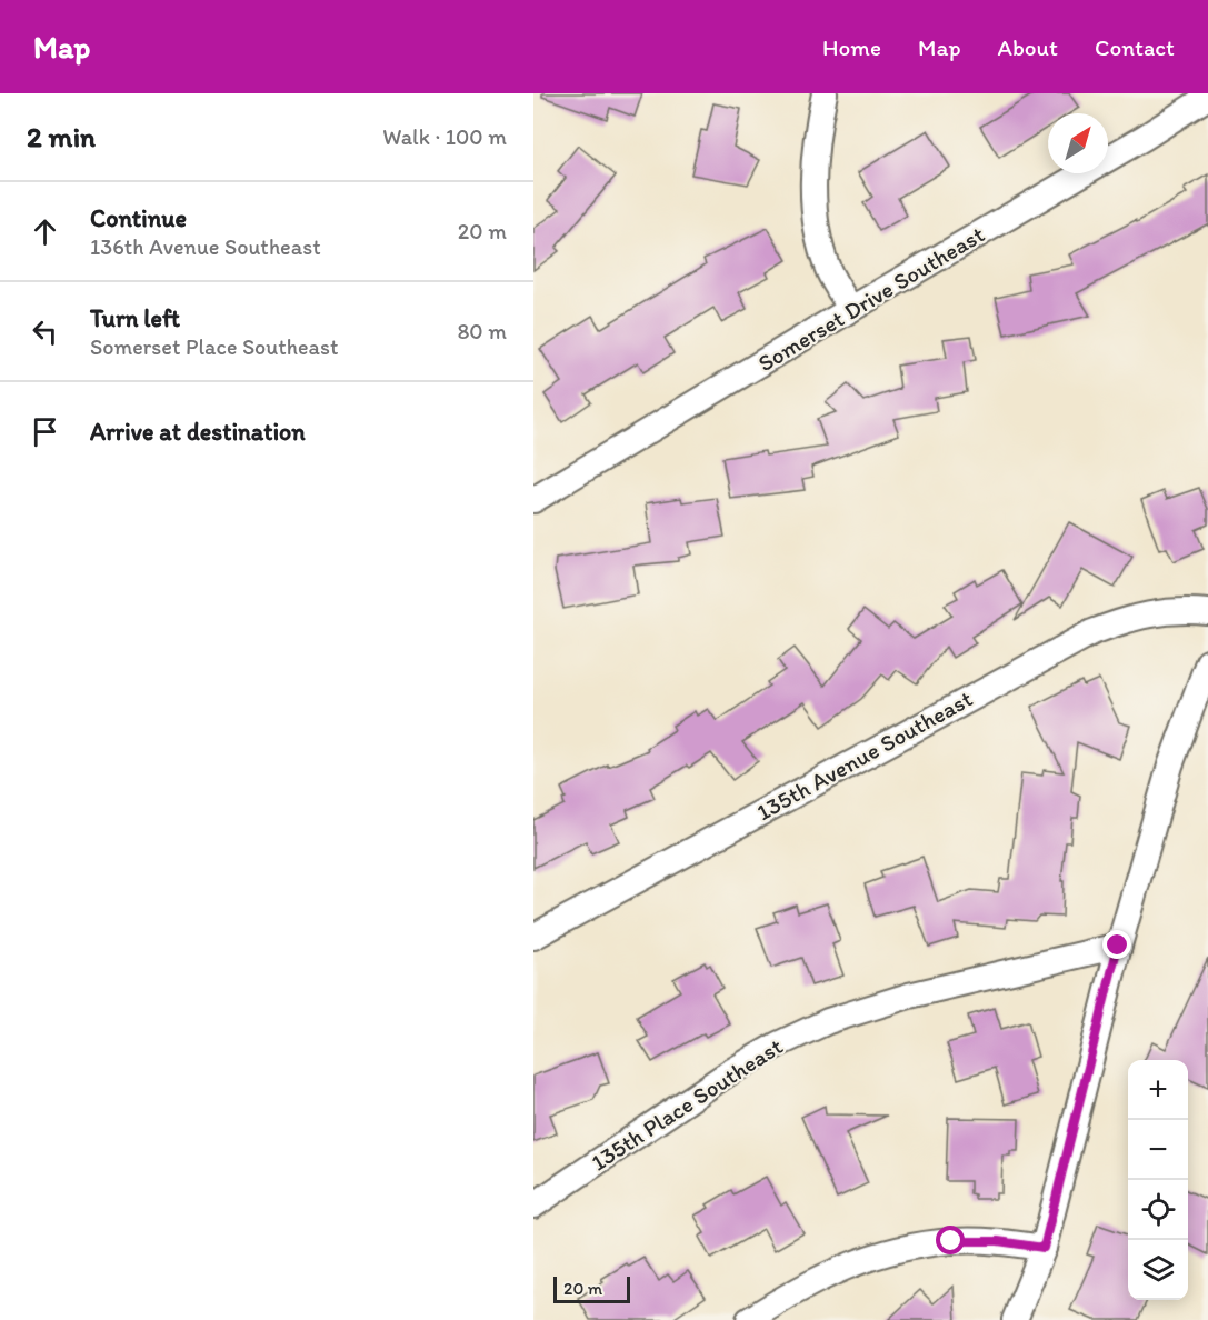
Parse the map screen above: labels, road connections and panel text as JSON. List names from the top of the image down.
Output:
{
  "streets": {
    "street": ["Somerset Drive Southeast", "135th Avenue Southeast", "135th Place Southeast"]
  },
  "scale_bar": "20 m",
  "north": "top right",
  "page": {
    "header": "Map",
    "nav": [
      "Home",
      "Map",
      "About",
      "Contact"
    ],
    "heading": ["2 min", "Walk · 100 m"],
    "list": [
      ["Continue", "136th Avenue Southeast", "20 m"],
      ["Turn left", "Somerset Place Southeast", "80 m"],
      "Arrive at destination"
    ],
    "map_buttons": ["+", "−"],
    "scale": "20 m"
  }
}
